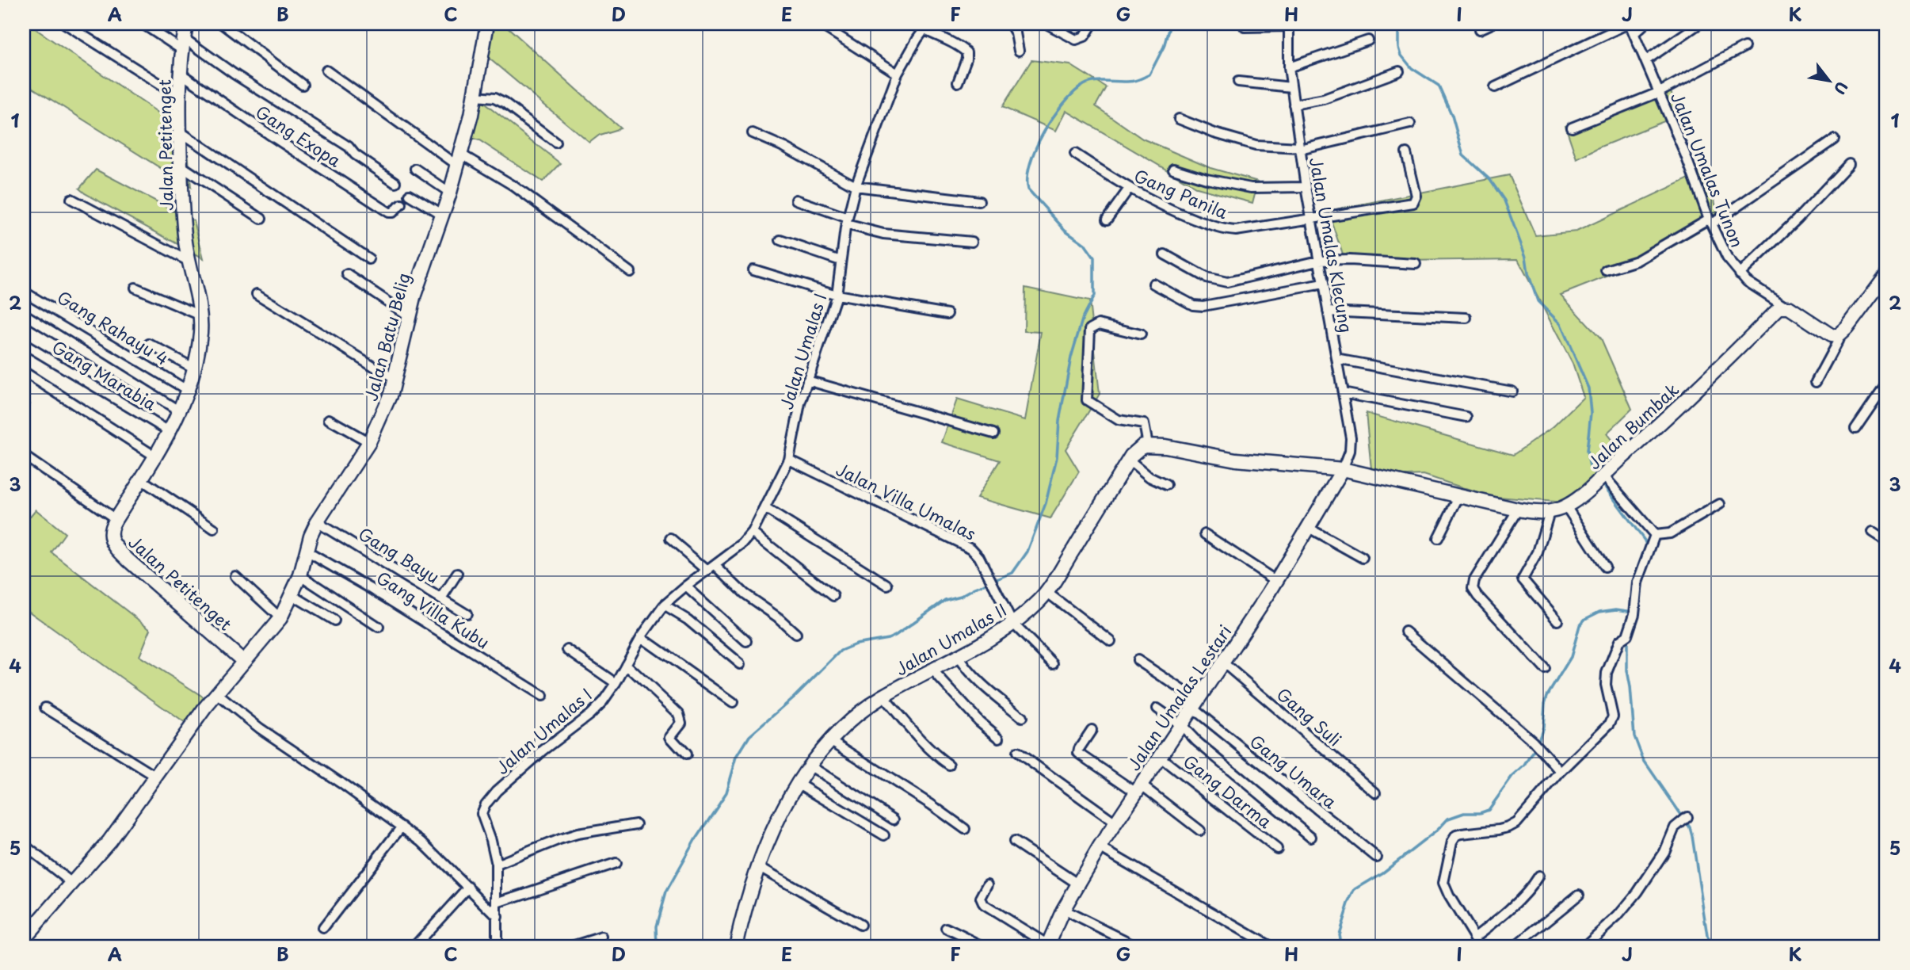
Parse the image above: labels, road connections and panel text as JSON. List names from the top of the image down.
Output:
{
  "streets": {
    "street": [
      "Gang Exopa",
      "Jalan Petitenget",
      "Jalan Umalas Tunon",
      "Gang Panila",
      "Jalan Umalas Klecung",
      "Gang Rahayu 4",
      "Jalan Batu Belig",
      "Jalan Umalas I",
      "Gang Marabia",
      "Jalan Bumbak",
      "Jalan Villa Umalas",
      "Gang Bayu",
      "Gang Villa Kubu",
      "Jalan Umalas II",
      "Jalan Umalas Lestari",
      "Gang Suli",
      "Gang Umara",
      "Gang Darma"
    ]
  },
  "crossings": [
    ["Gang Exopa", "Jalan Petitenget"],
    ["Jalan Petitenget", "Gang Rahayu 4"],
    ["Jalan Petitenget", "Jalan Batu Belig"],
    ["Jalan Petitenget", "Gang Marabia"],
    ["Jalan Umalas Tunon", "Jalan Bumbak"],
    ["Gang Panila", "Jalan Umalas Klecung"],
    ["Jalan Umalas Klecung", "Jalan Bumbak"],
    ["Jalan Umalas Klecung", "Jalan Umalas Lestari"],
    ["Jalan Batu Belig", "Gang Bayu"],
    ["Jalan Batu Belig", "Gang Villa Kubu"],
    ["Jalan Umalas I", "Jalan Villa Umalas"],
    ["Jalan Bumbak", "Jalan Umalas Lestari"],
    ["Jalan Villa Umalas", "Jalan Umalas II"],
    ["Jalan Umalas Lestari", "Gang Suli"],
    ["Jalan Umalas Lestari", "Gang Umara"],
    ["Jalan Umalas Lestari", "Gang Darma"]
  ],
  "north": "bottom right",
  "grid": {
    "columns": [
      "A",
      "B",
      "C",
      "D",
      "E",
      "F",
      "G",
      "H",
      "I",
      "J",
      "K"
    ],
    "rows": [
      "1",
      "2",
      "3",
      "4",
      "5"
    ]
  }
}
